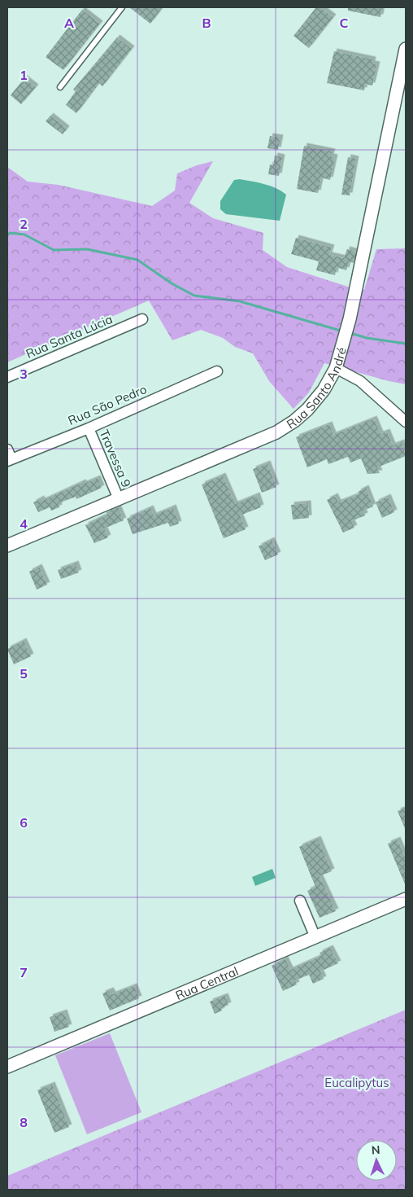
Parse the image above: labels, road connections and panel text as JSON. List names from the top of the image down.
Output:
{
  "streets": {
    "street": [
      "Rua Santa Lúcia",
      "Rua Santo André",
      "Rua São Pedro",
      "Travessa 9",
      "Rua Central"
    ]
  },
  "crossings": [
    ["Rua Santo André", "Travessa 9"],
    ["Rua São Pedro", "Travessa 9"]
  ],
  "parks": ["Eucalipytus"],
  "north": "top",
  "grid": {
    "columns": ["A", "B", "C"],
    "rows": [
      "1",
      "2",
      "3",
      "4",
      "5",
      "6",
      "7",
      "8"
    ]
  }
}
